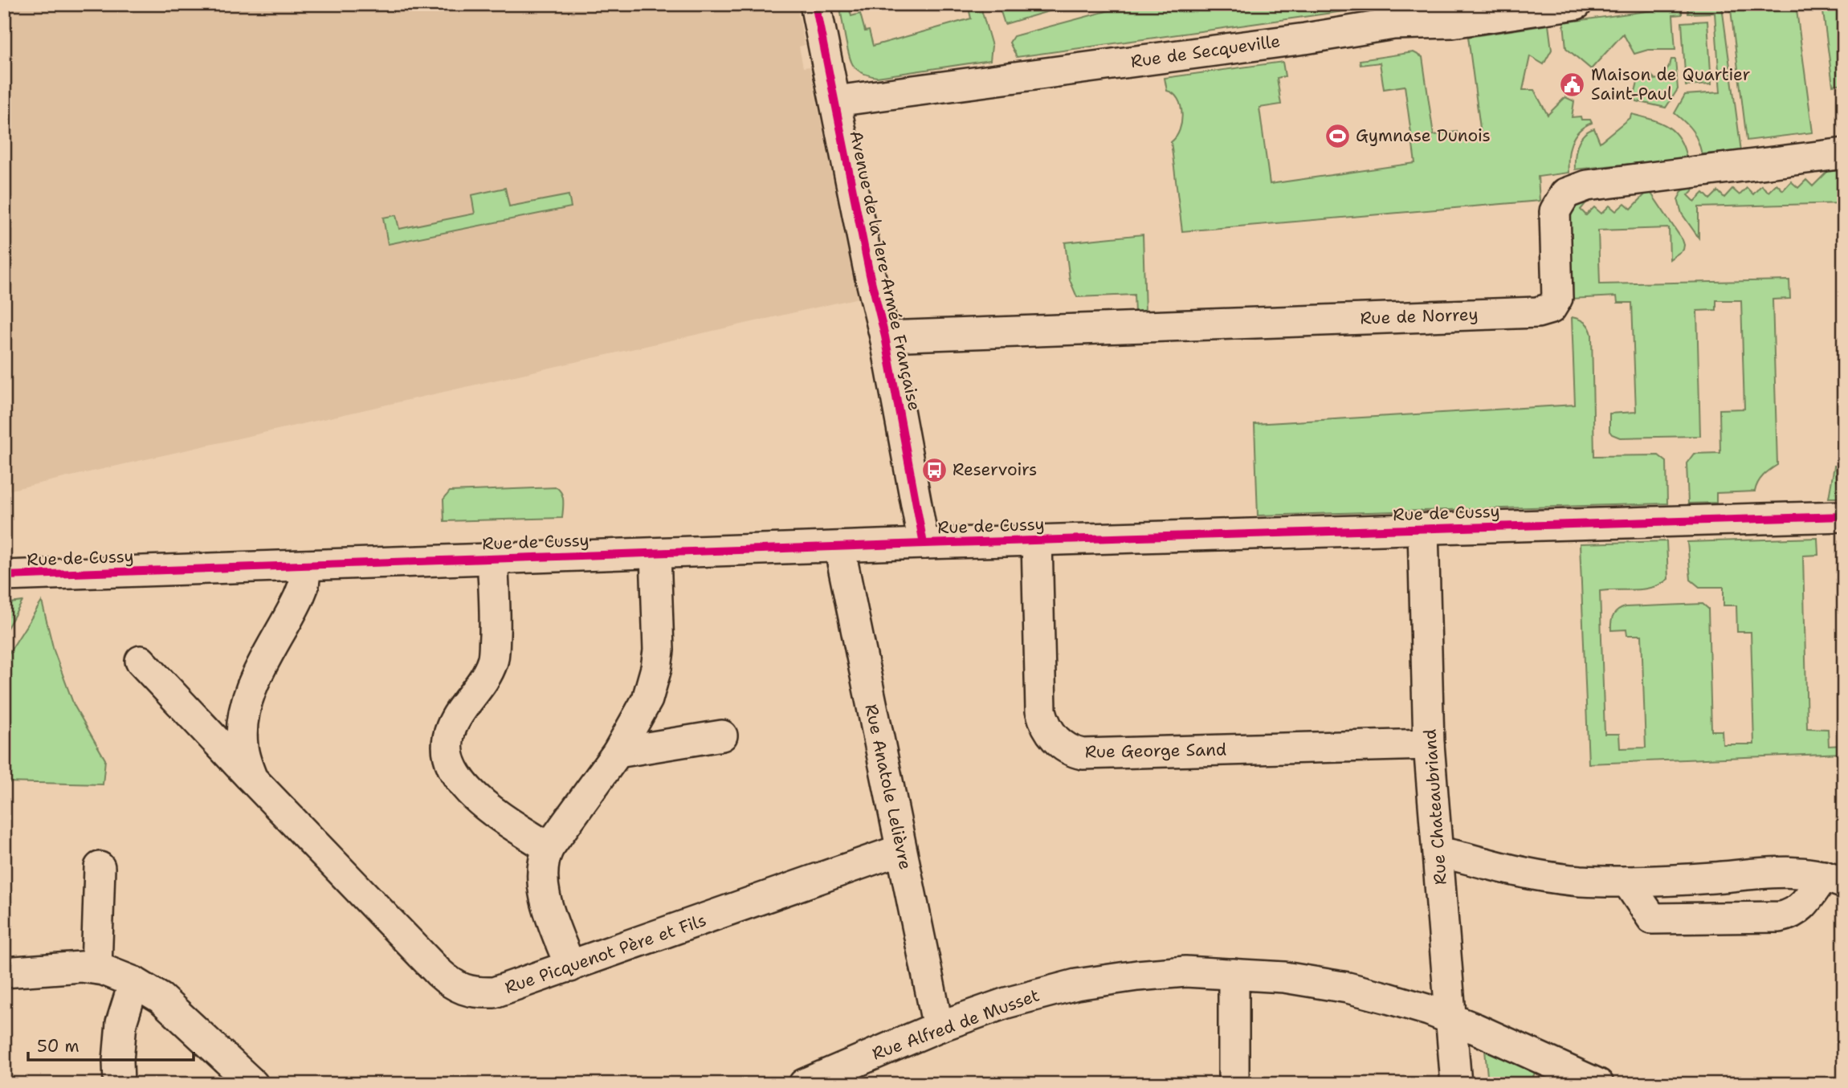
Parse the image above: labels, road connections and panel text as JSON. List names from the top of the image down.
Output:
{
  "streets": {
    "street": [
      "Rue de Secqueville",
      "Avenue de la 1ere Armée Française",
      "Rue de Norrey",
      "Rue de Cussy",
      "Rue George Sand",
      "Rue Anatole Lelièvre",
      "Rue Chateaubriand",
      "Rue Picquenot Père et Fils",
      "Rue Alfred de Musset"
    ]
  },
  "crossings": [
    ["Rue de Secqueville", "Avenue de la 1ere Armée Française"],
    ["Avenue de la 1ere Armée Française", "Rue de Norrey"],
    ["Avenue de la 1ere Armée Française", "Rue de Cussy"],
    ["Rue de Cussy", "Rue George Sand"],
    ["Rue de Cussy", "Rue Anatole Lelièvre"],
    ["Rue de Cussy", "Rue Chateaubriand"],
    ["Rue de Cussy", "Rue Picquenot Père et Fils"],
    ["Rue George Sand", "Rue Chateaubriand"],
    ["Rue Anatole Lelièvre", "Rue Picquenot Père et Fils"],
    ["Rue Anatole Lelièvre", "Rue Alfred de Musset"],
    ["Rue Chateaubriand", "Rue Alfred de Musset"]
  ],
  "places": {
    "public building": ["Maison de Quartier Saint-Paul"],
    "sports": ["Gymnase Dunois"],
    "bus stop": ["Reservoirs"]
  },
  "scale_bar": "50 m"
}
